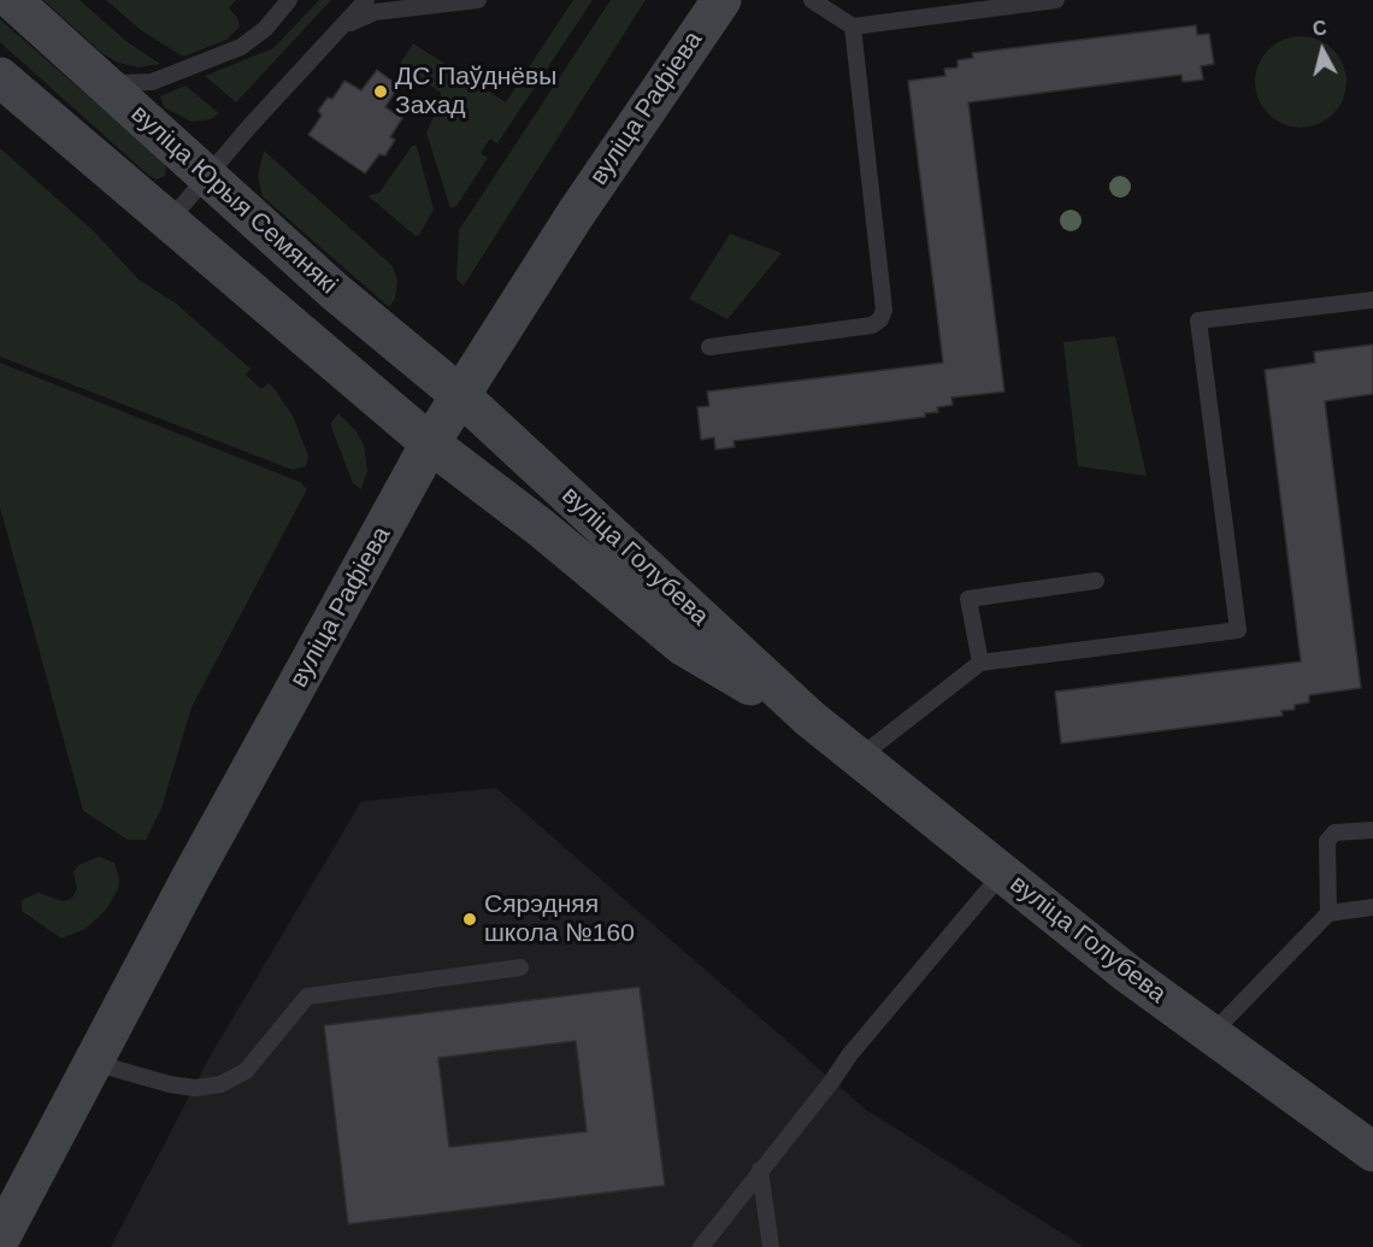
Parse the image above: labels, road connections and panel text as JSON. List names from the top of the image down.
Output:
{
  "streets": {
    "main road": ["вуліца Рафіева", "вуліца Юрыя Семянякі", "вуліца Голубева"]
  },
  "crossings": [
    ["вуліца Рафіева", "вуліца Юрыя Семянякі"],
    ["вуліца Рафіева", "вуліца Голубева"],
    ["вуліца Юрыя Семянякі", "вуліца Голубева"]
  ],
  "places": ["ДС Паўднёвы Захад", "Сярэдняя школа №160"],
  "north": "top"
}
